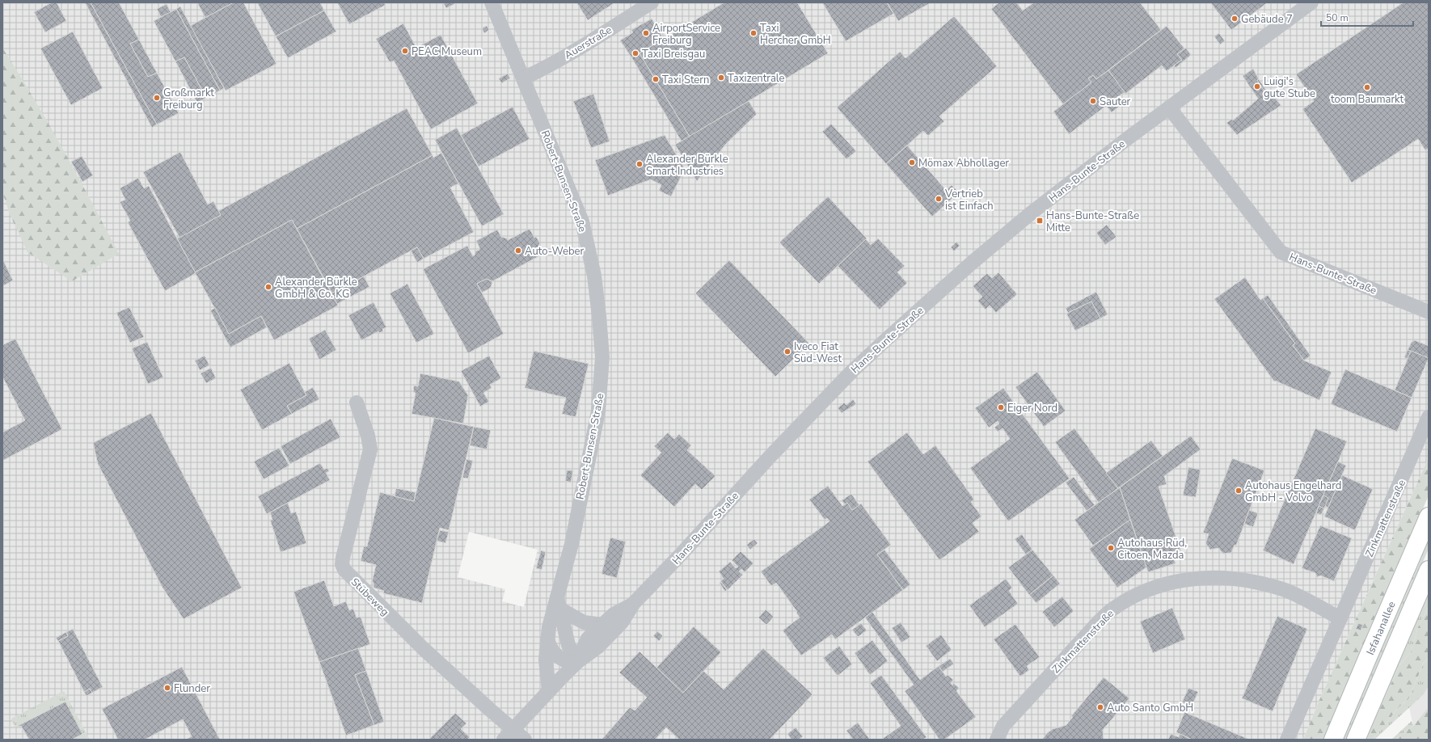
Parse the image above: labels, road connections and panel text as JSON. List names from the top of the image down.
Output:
{
  "streets": {
    "highway": ["Isfahanallee"],
    "street": [
      "Auerstraße",
      "Hans-Bunte-Straße",
      "Robert-Bunsen-Straße",
      "Zinkmattenstraße",
      "Stübeweg"
    ]
  },
  "crossings": [
    ["Auerstraße", "Robert-Bunsen-Straße"],
    ["Hans-Bunte-Straße", "Robert-Bunsen-Straße"],
    ["Hans-Bunte-Straße", "Stübeweg"]
  ],
  "places": {
    "other": [
      "Gebäude 7",
      "AirportService Freiburg",
      "Taxi Hercher GmbH",
      "PEAC Museum",
      "Taxi Breisgau",
      "Taxizentrale",
      "Taxi Stern",
      "Luigi's gute Stube",
      "toom Baumarkt",
      "Großmarkt Freiburg",
      "Sauter",
      "Mömax Abhollager",
      "Alexander Bürkle Smart Industries",
      "Vertrieb ist Einfach",
      "Auto-Weber",
      "Alexander Bürkle GmbH & Co. KG",
      "Iveco Fiat Süd-West",
      "Eiger Nord",
      "Autohaus Engelhard GmbH - Volvo",
      "Autohaus Rüd, Citoen, Mazda",
      "Flunder",
      "Auto Santo GmbH"
    ],
    "transit": ["Hans-Bunte-Straße Mitte"]
  },
  "scale_bar": "50 m"
}
